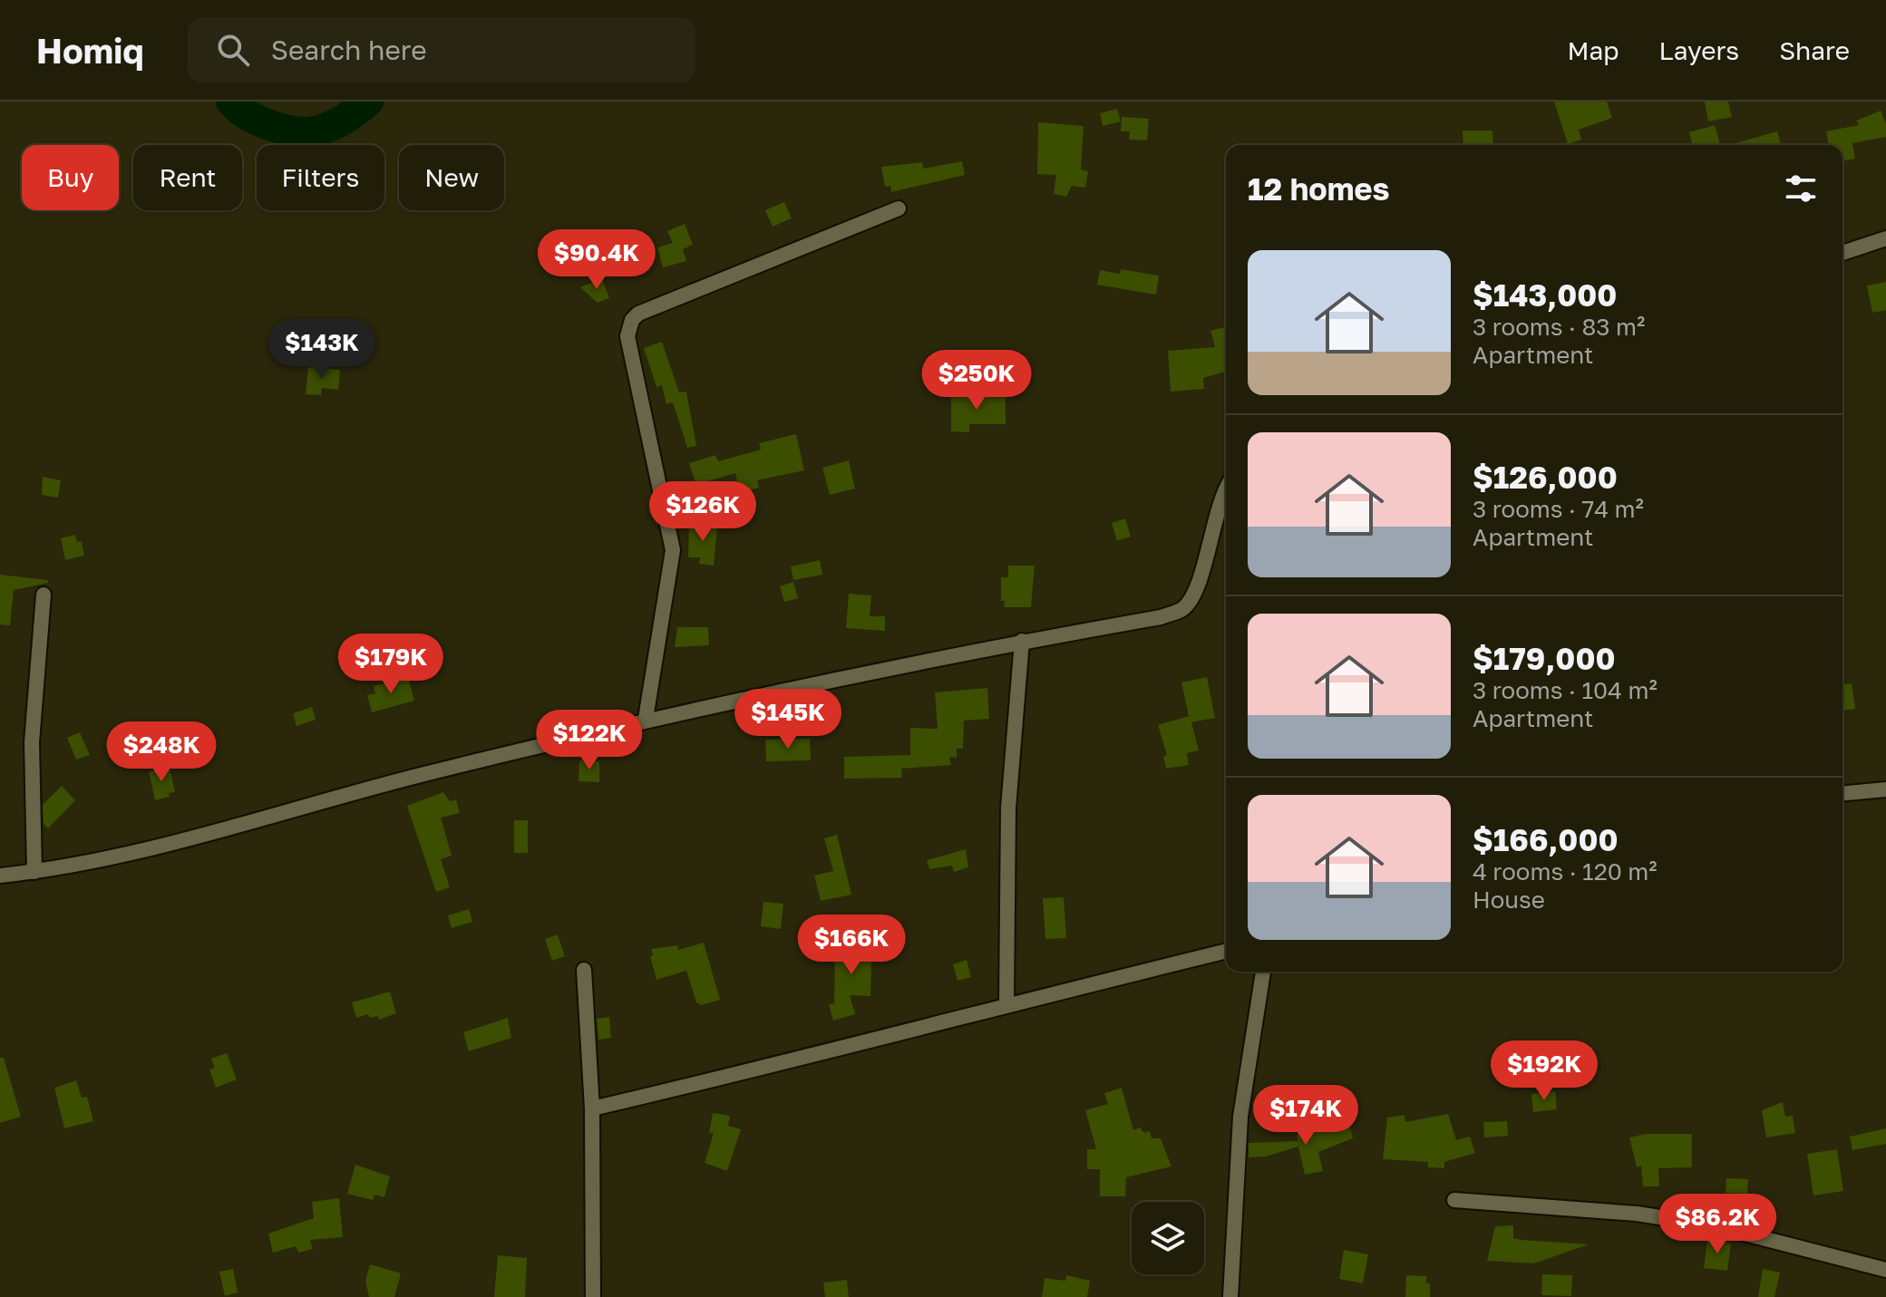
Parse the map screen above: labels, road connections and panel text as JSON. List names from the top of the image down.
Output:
{
  "page": {
    "header": "Homiq",
    "search": "Search here",
    "nav": ["Map", "Layers", "Share"],
    "chip": [
      "Buy",
      "Rent",
      "Filters",
      "New"
    ],
    "heading": "12 homes",
    "price": [
      "$90.4K",
      "$143K",
      "$250K",
      "$126K",
      "$179K",
      "$145K",
      "$122K",
      "$248K",
      "$166K",
      "$192K",
      "$174K",
      "$86.2K"
    ],
    "list": [
      {
        "name": "$143,000",
        "note": "3 rooms · 83 m² · Apartment"
      },
      {
        "name": "$126,000",
        "note": "3 rooms · 74 m² · Apartment"
      },
      {
        "name": "$179,000",
        "note": "3 rooms · 104 m² · Apartment"
      },
      {
        "name": "$166,000",
        "note": "4 rooms · 120 m² · House"
      }
    ]
  }
}
